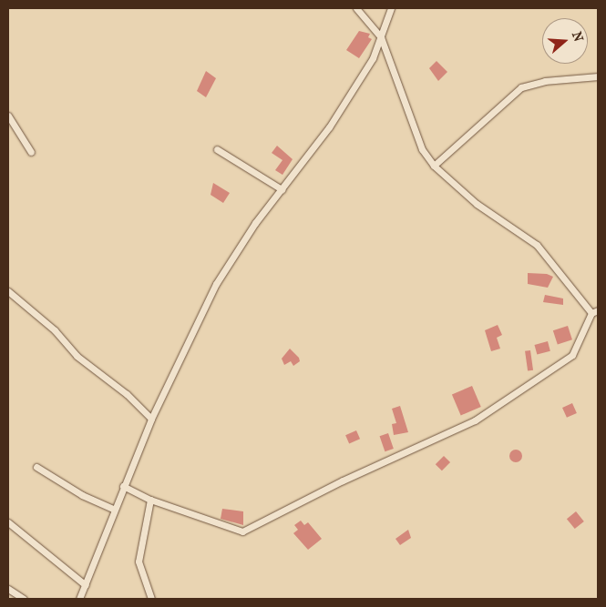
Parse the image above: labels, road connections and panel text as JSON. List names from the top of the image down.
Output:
{
  "north": "right"
}
